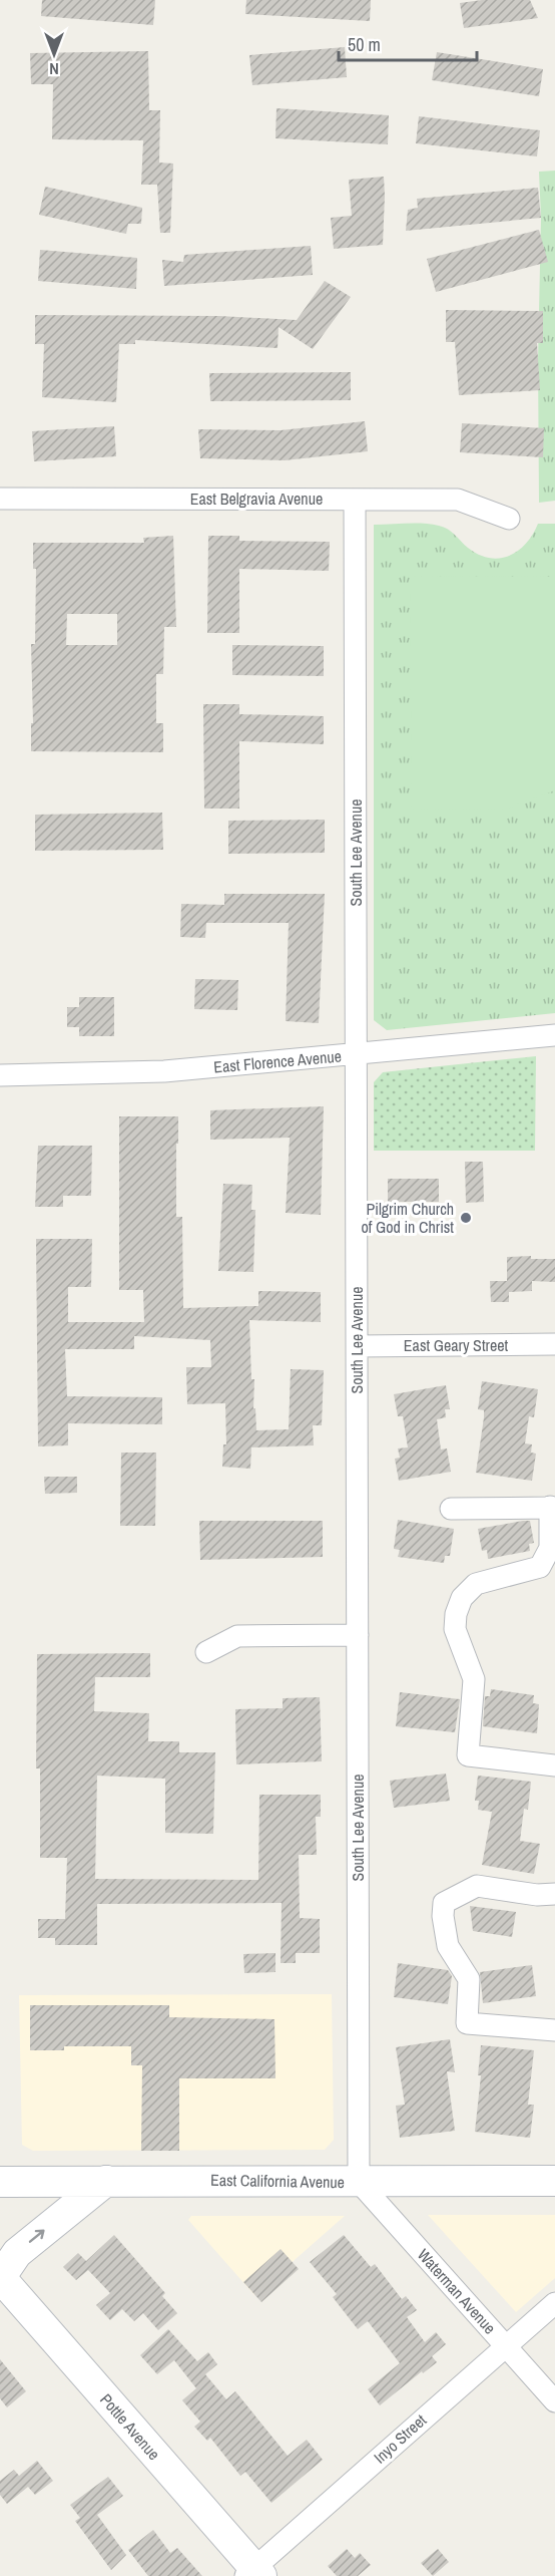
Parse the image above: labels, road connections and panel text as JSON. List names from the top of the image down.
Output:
{
  "streets": {
    "main road": ["East California Avenue", "Pottle Avenue"],
    "street": [
      "East Belgravia Avenue",
      "South Lee Avenue",
      "East Florence Avenue",
      "East Geary Street",
      "Waterman Avenue",
      "Inyo Street"
    ]
  },
  "crossings": [
    ["East Belgravia Avenue", "South Lee Avenue"],
    ["South Lee Avenue", "East Florence Avenue"],
    ["South Lee Avenue", "East Geary Street"],
    ["South Lee Avenue", "East California Avenue"],
    ["South Lee Avenue", "Waterman Avenue"],
    ["East California Avenue", "Waterman Avenue"],
    ["Waterman Avenue", "Inyo Street"],
    ["Pottle Avenue", "Inyo Street"]
  ],
  "places": ["Pilgrim Church of God in Christ"],
  "scale_bar": "50 m",
  "north": "bottom"
}
